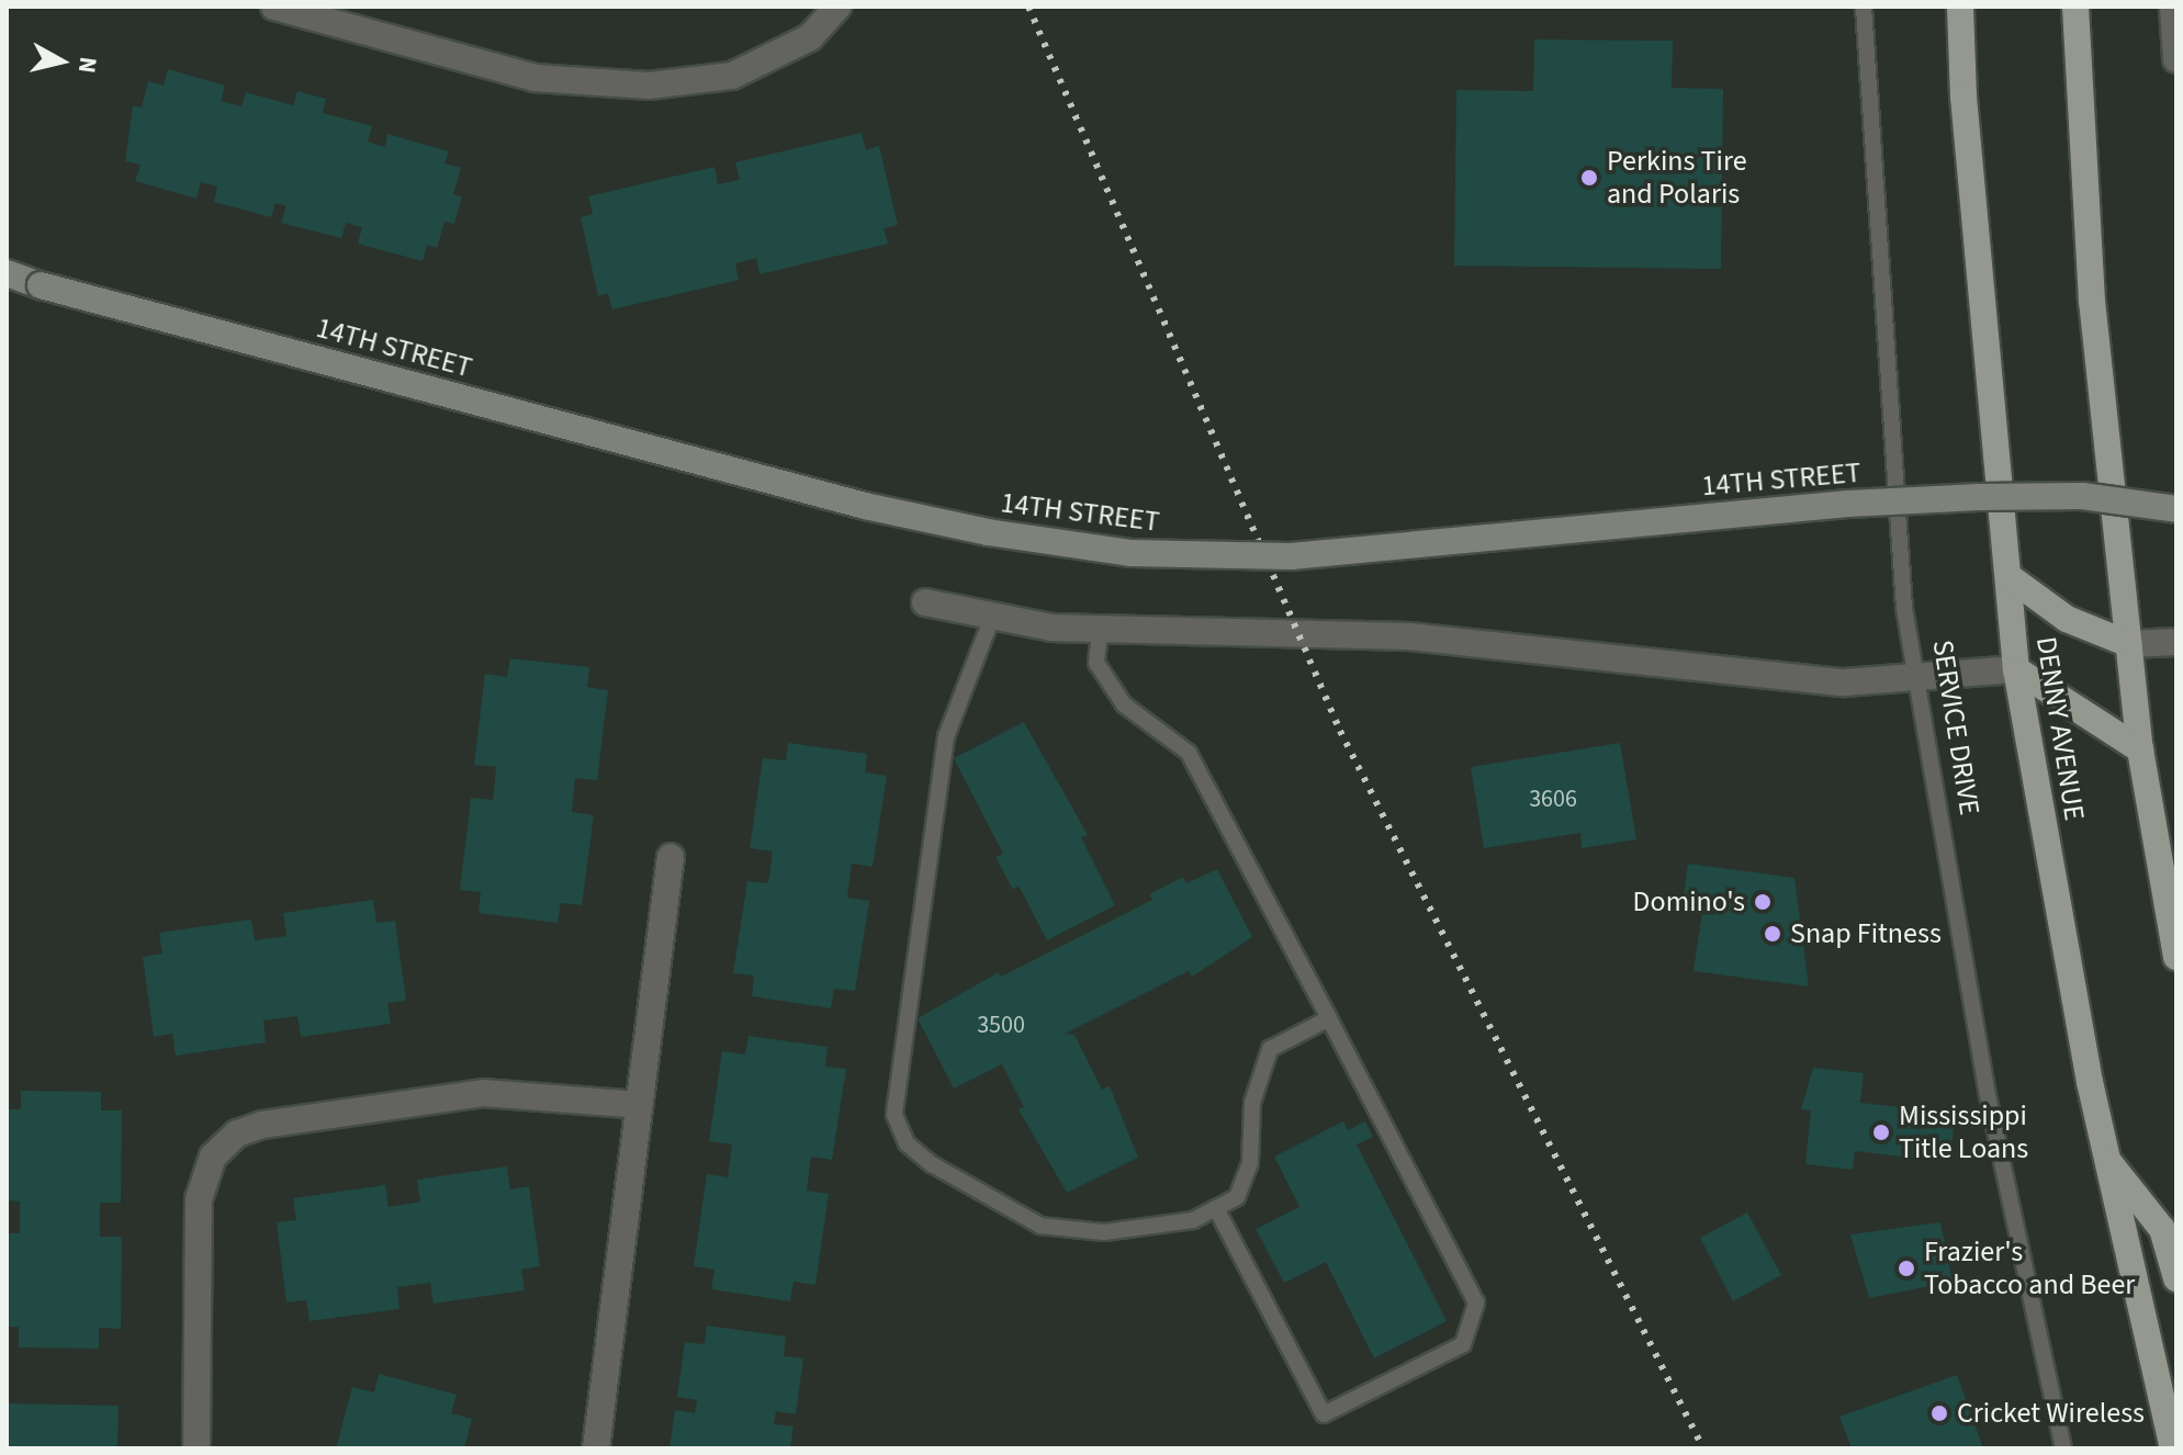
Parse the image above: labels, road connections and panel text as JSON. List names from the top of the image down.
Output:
{
  "streets": {
    "main road": ["DENNY AVENUE"],
    "street": ["14TH STREET"],
    "lane": ["SERVICE DRIVE"]
  },
  "places": [
    "Perkins Tire and Polaris",
    "Domino's",
    "Snap Fitness",
    "Mississippi Title Loans",
    "Frazier's Tobacco and Beer",
    "Cricket Wireless"
  ],
  "house_numbers": ["3606", "3500"],
  "north": "right"
}
